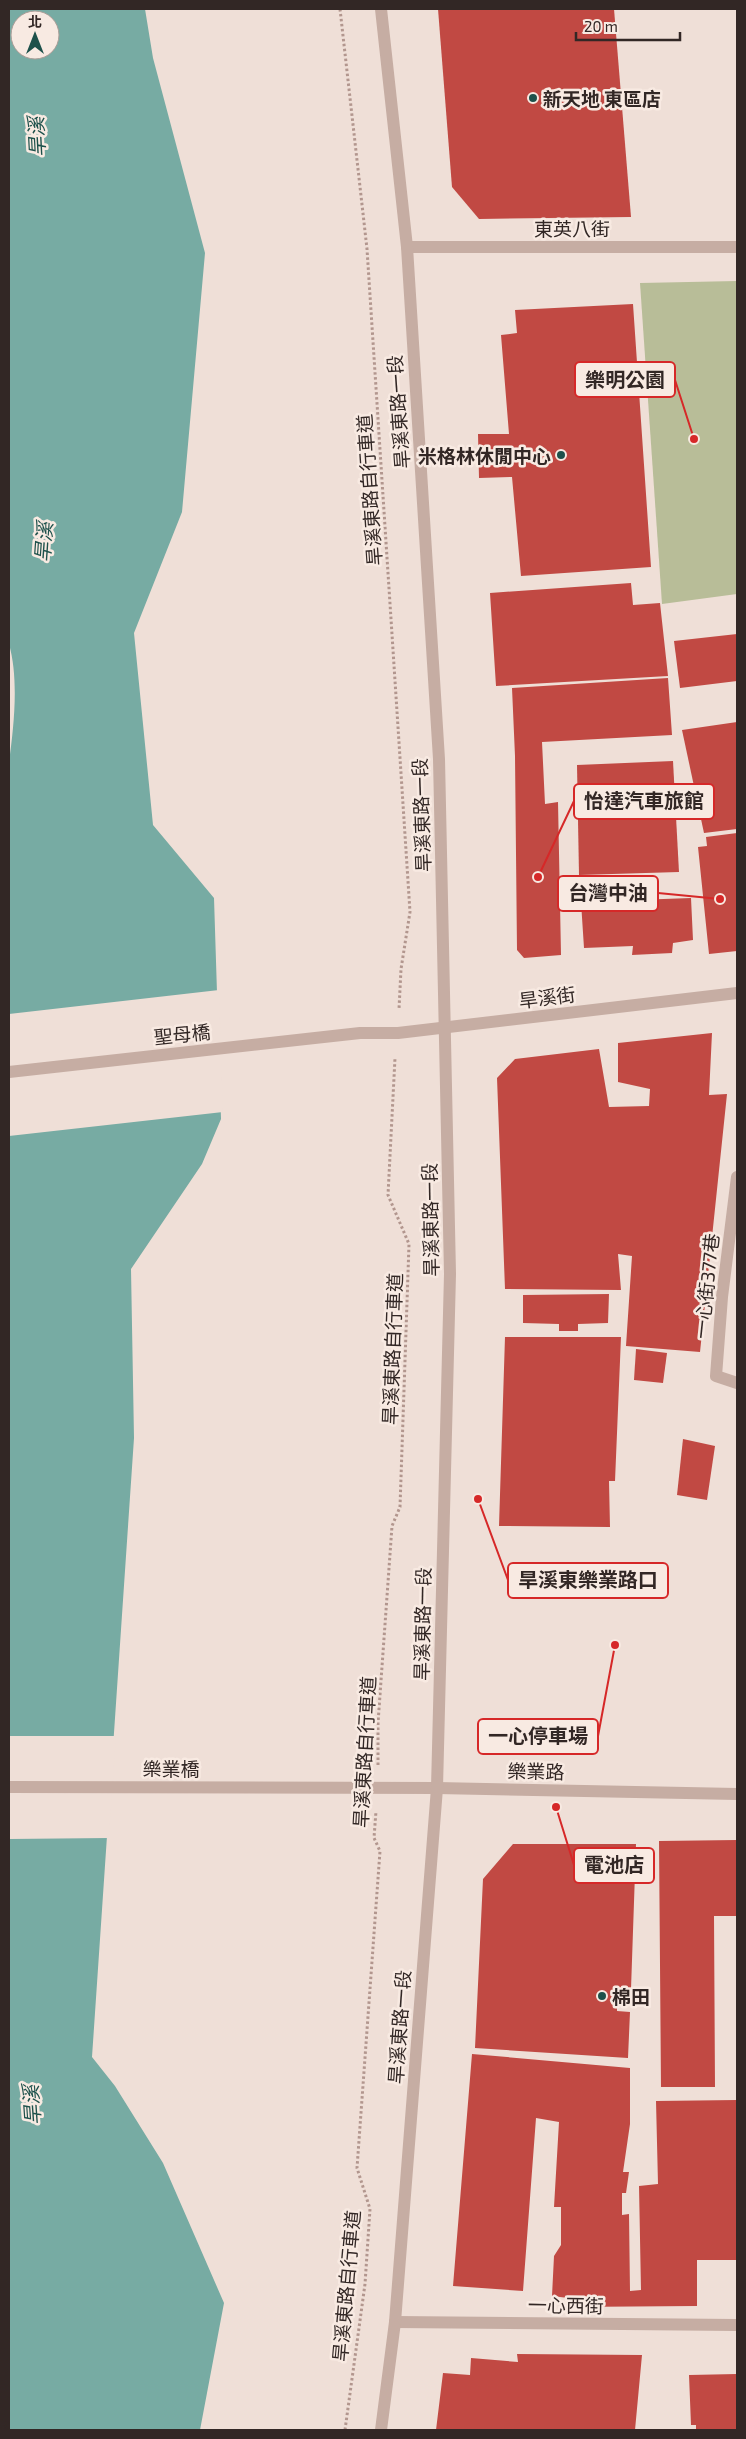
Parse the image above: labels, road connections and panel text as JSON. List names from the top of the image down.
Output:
{
  "streets": {
    "street": [
      "東英八街",
      "旱溪東路一段",
      "旱溪街",
      "聖母橋",
      "一心街377巷",
      "樂業橋",
      "樂業路",
      "一心西街"
    ],
    "path": ["旱溪東路自行車道"]
  },
  "crossings": [
    ["東英八街", "旱溪東路一段"],
    ["旱溪東路一段", "旱溪街"],
    ["旱溪東路一段", "樂業路"],
    ["旱溪東路一段", "一心西街"],
    ["旱溪東路自行車道", "樂業路"],
    ["旱溪街", "聖母橋"],
    ["樂業橋", "樂業路"]
  ],
  "water": ["旱溪"],
  "places": [
    "新天地 東區店",
    "樂明公園",
    "米格林休閒中心",
    "怡達汽車旅館",
    "台灣中油",
    "旱溪東樂業路口",
    "一心停車場",
    "電池店",
    "棉田"
  ],
  "scale_bar": "20 m",
  "north": "top"
}
